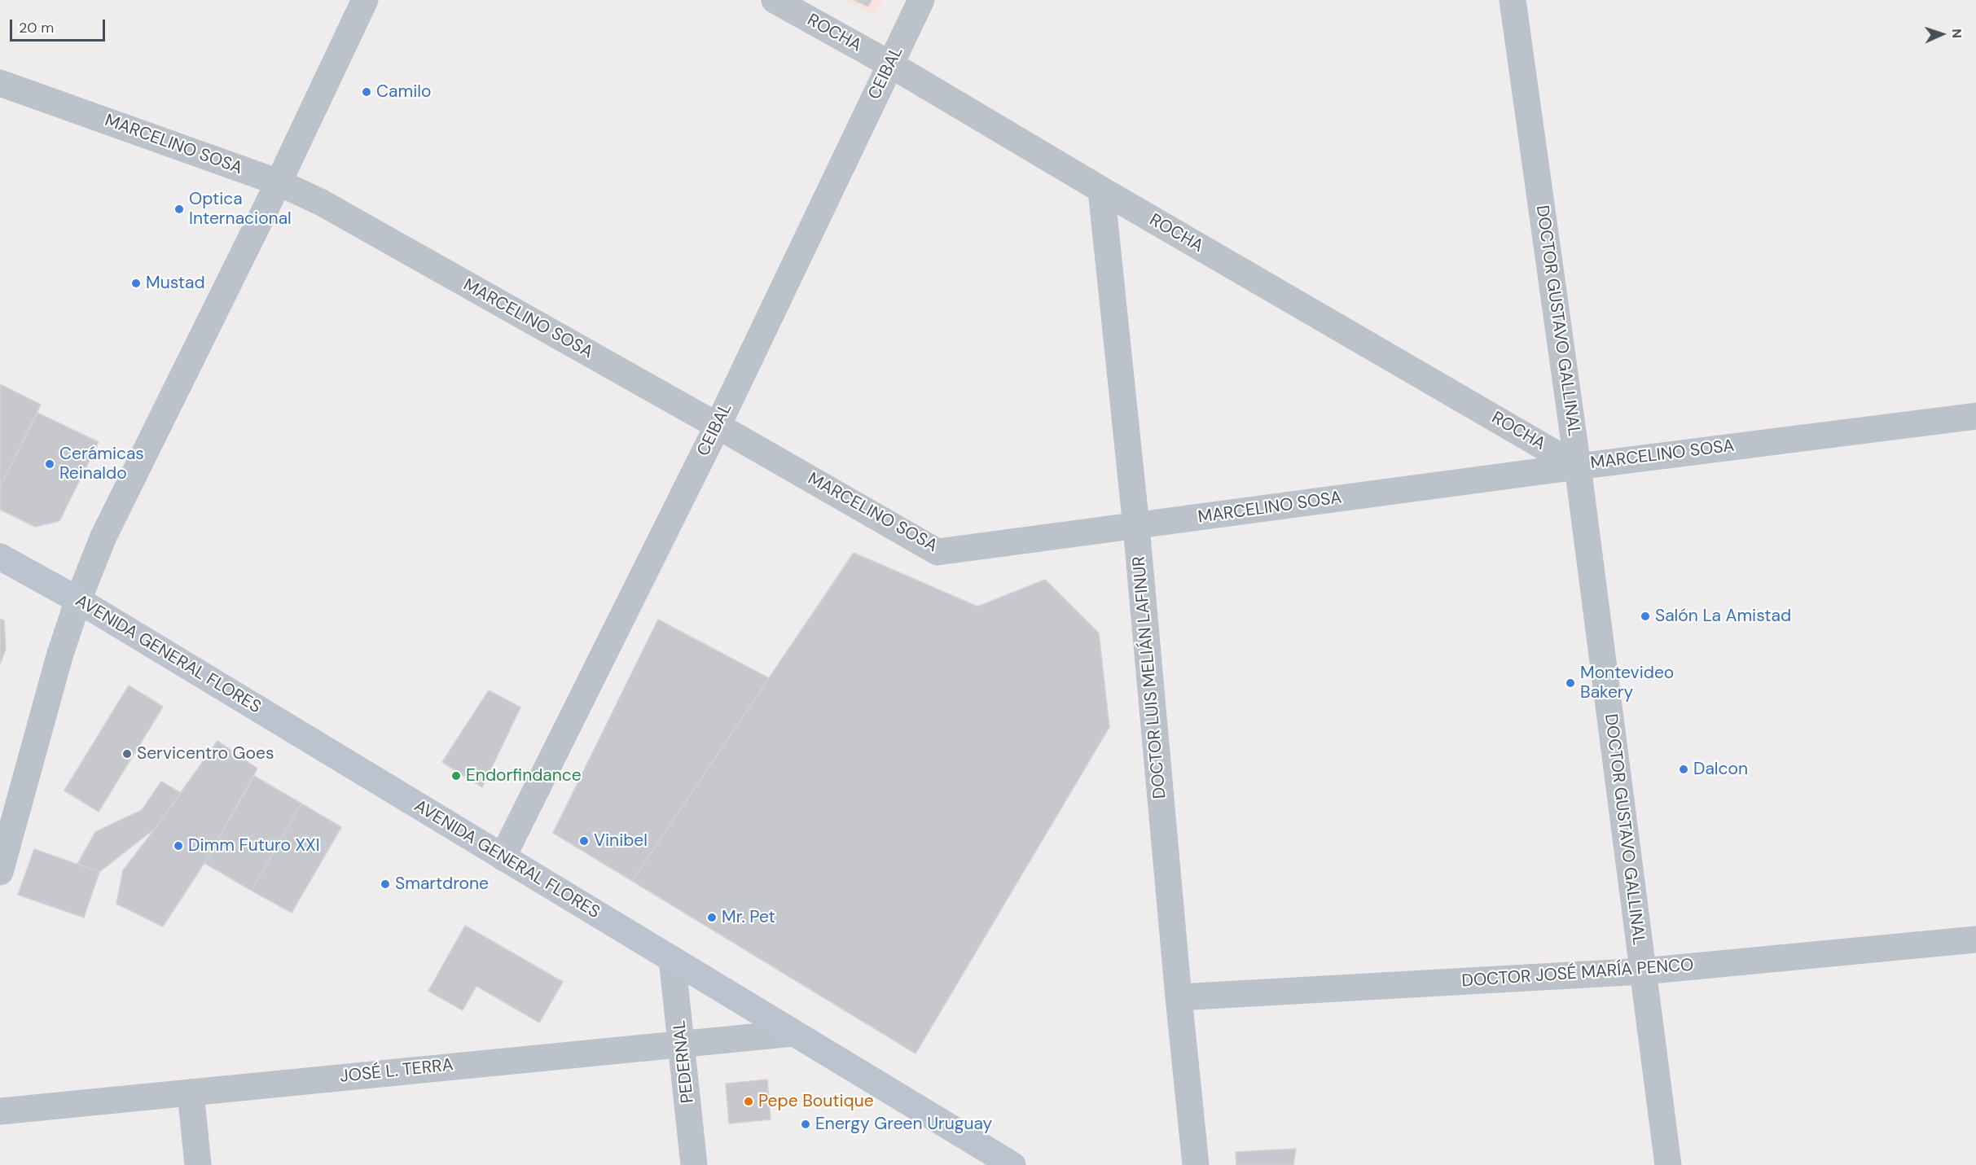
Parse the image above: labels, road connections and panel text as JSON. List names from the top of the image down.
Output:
{
  "streets": {
    "main road": ["AVENIDA GENERAL FLORES"],
    "street": [
      "ROCHA",
      "CEIBAL",
      "MARCELINO SOSA",
      "DOCTOR GUSTAVO GALLINAL",
      "DOCTOR LUIS MELIÁN LAFINUR",
      "DOCTOR JOSÉ MARÍA PENCO",
      "PEDERNAL",
      "JOSÉ L. TERRA"
    ]
  },
  "crossings": [
    ["ROCHA", "CEIBAL"],
    ["ROCHA", "MARCELINO SOSA"],
    ["ROCHA", "DOCTOR GUSTAVO GALLINAL"],
    ["ROCHA", "DOCTOR LUIS MELIÁN LAFINUR"],
    ["CEIBAL", "MARCELINO SOSA"],
    ["CEIBAL", "AVENIDA GENERAL FLORES"],
    ["MARCELINO SOSA", "DOCTOR GUSTAVO GALLINAL"],
    ["MARCELINO SOSA", "DOCTOR LUIS MELIÁN LAFINUR"],
    ["DOCTOR GUSTAVO GALLINAL", "DOCTOR JOSÉ MARÍA PENCO"],
    ["AVENIDA GENERAL FLORES", "PEDERNAL"],
    ["AVENIDA GENERAL FLORES", "JOSÉ L. TERRA"],
    ["DOCTOR LUIS MELIÁN LAFINUR", "DOCTOR JOSÉ MARÍA PENCO"],
    ["PEDERNAL", "JOSÉ L. TERRA"]
  ],
  "places": [
    "Camilo",
    "Optica Internacional",
    "Mustad",
    "Cerámicas Reinaldo",
    "Salón La Amistad",
    "Montevideo Bakery",
    "Servicentro Goes",
    "Dalcon",
    "Endorfindance",
    "Vinibel",
    "Dimm Futuro XXI",
    "Smartdrone",
    "Mr. Pet",
    "Pepe Boutique",
    "Energy Green Uruguay"
  ],
  "scale_bar": "20 m",
  "north": "right"
}
